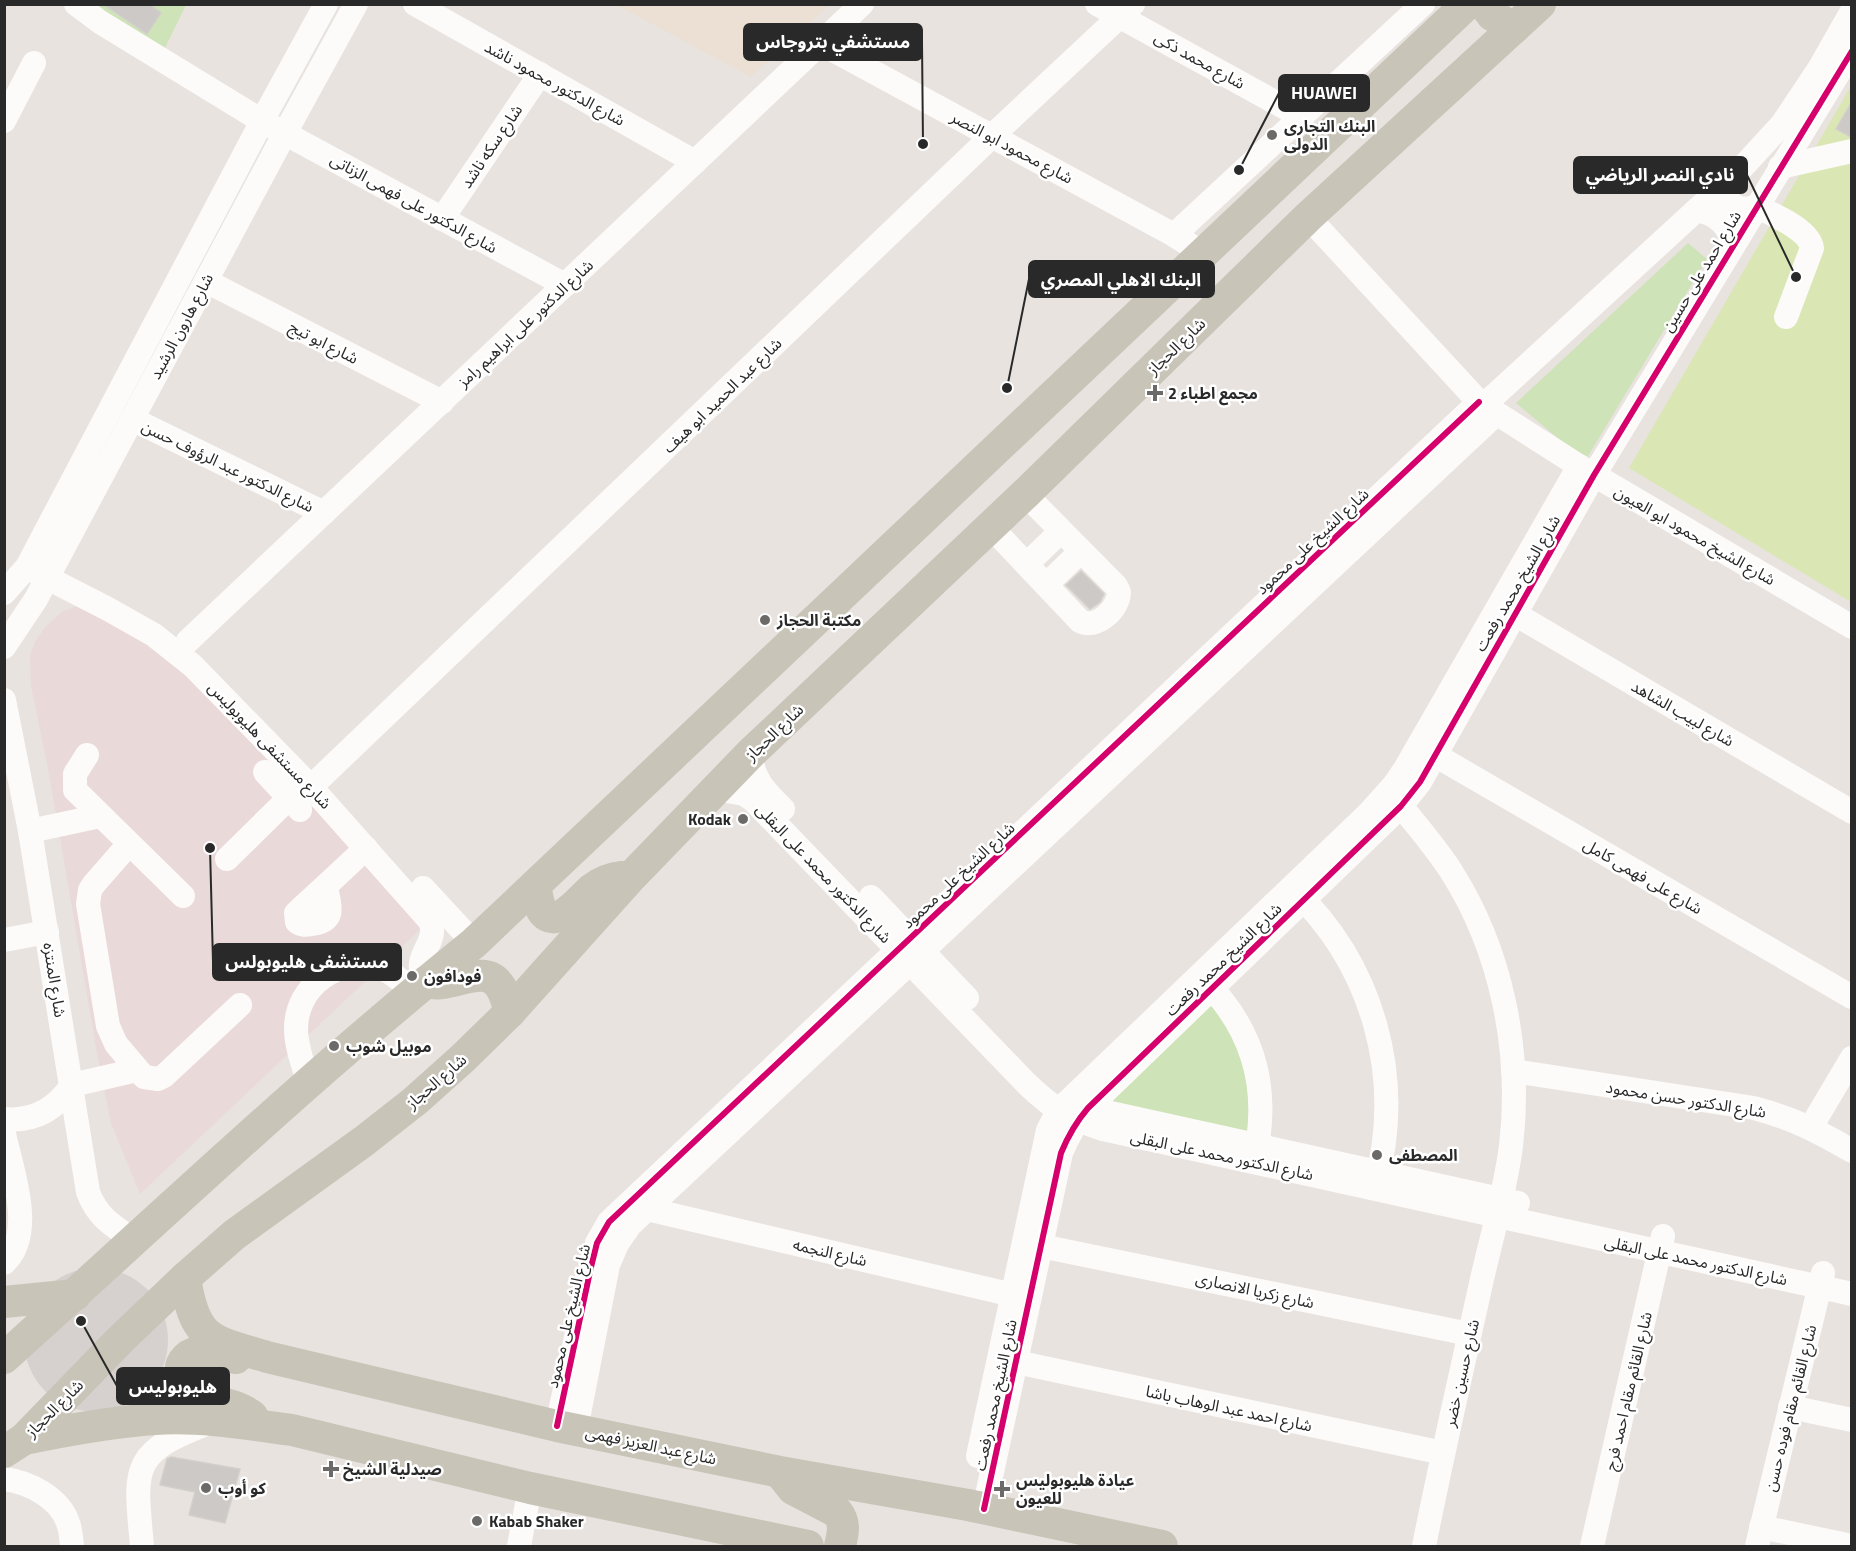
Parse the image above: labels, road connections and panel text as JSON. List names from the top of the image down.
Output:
{
  "streets": {
    "main road": ["شارع الحجاز", "شارع عبد العزيز فهمى"],
    "street": [
      "شارع محمد ذكى",
      "شارع الدكتور محمود ناشد",
      "شارع سكه ناشد",
      "شارع محمود ابو النصر",
      "شارع الدكتور على فهمى الزناتى",
      "شارع احمد على حسين",
      "شارع الدكتور على ابراهيم رامز",
      "شارع هارون الرشيد",
      "شارع ابو تيج",
      "شارع عبد الحميد ابو هيف",
      "شارع الدكتور عبد الرؤوف حسن",
      "شارع الشيخ محمود ابو العيون",
      "شارع الشيخ على محمود",
      "شارع الشيخ محمد رفعت",
      "شارع لبيب الشاهد",
      "شارع مستشفى هليوبوليس",
      "شارع الدكتور محمد على البقلى",
      "شارع على فهمى كامل",
      "شارع المنتزه",
      "شارع الدكتور حسن محمود",
      "شارع النجمه",
      "شارع زكريا الانصارى",
      "شارع حسين خضر",
      "شارع القائم مقام احمد فرج",
      "شارع احمد عبد الوهاب باشا",
      "شارع القائم مقام فوده حسن"
    ]
  },
  "crossings": [
    ["شارع محمد ذكى", "شارع عبد الحميد ابو هيف"],
    ["شارع الدكتور محمود ناشد", "شارع سكه ناشد"],
    ["شارع الدكتور محمود ناشد", "شارع الدكتور على ابراهيم رامز"],
    ["شارع سكه ناشد", "شارع الدكتور على فهمى الزناتى"],
    ["شارع محمود ابو النصر", "شارع الدكتور على ابراهيم رامز"],
    ["شارع محمود ابو النصر", "شارع عبد الحميد ابو هيف"],
    ["شارع الدكتور على فهمى الزناتى", "شارع الدكتور على ابراهيم رامز"],
    ["شارع الدكتور على فهمى الزناتى", "شارع هارون الرشيد"],
    ["شارع احمد على حسين", "شارع الشيخ محمود ابو العيون"],
    ["شارع احمد على حسين", "شارع الشيخ على محمود"],
    ["شارع احمد على حسين", "شارع الشيخ محمد رفعت"],
    ["شارع الدكتور على ابراهيم رامز", "شارع ابو تيج"],
    ["شارع الدكتور على ابراهيم رامز", "شارع الدكتور عبد الرؤوف حسن"],
    ["شارع الدكتور على ابراهيم رامز", "شارع مستشفى هليوبوليس"],
    ["شارع هارون الرشيد", "شارع ابو تيج"],
    ["شارع هارون الرشيد", "شارع الدكتور عبد الرؤوف حسن"],
    ["شارع هارون الرشيد", "شارع مستشفى هليوبوليس"],
    ["شارع الحجاز", "شارع الشيخ محمود ابو العيون"],
    ["شارع الحجاز", "شارع الدكتور محمد على البقلى"],
    ["شارع الحجاز", "شارع عبد العزيز فهمى"],
    ["شارع عبد الحميد ابو هيف", "شارع مستشفى هليوبوليس"],
    ["شارع الشيخ محمود ابو العيون", "شارع الشيخ على محمود"],
    ["شارع الشيخ محمود ابو العيون", "شارع الشيخ محمد رفعت"],
    ["شارع الشيخ على محمود", "شارع الدكتور محمد على البقلى"],
    ["شارع الشيخ على محمود", "شارع النجمه"],
    ["شارع الشيخ على محمود", "شارع عبد العزيز فهمى"],
    ["شارع الشيخ محمد رفعت", "شارع لبيب الشاهد"],
    ["شارع الشيخ محمد رفعت", "شارع الدكتور محمد على البقلى"],
    ["شارع الشيخ محمد رفعت", "شارع على فهمى كامل"],
    ["شارع الشيخ محمد رفعت", "شارع النجمه"],
    ["شارع الشيخ محمد رفعت", "شارع زكريا الانصارى"],
    ["شارع الشيخ محمد رفعت", "شارع حسين خضر"],
    ["شارع الشيخ محمد رفعت", "شارع احمد عبد الوهاب باشا"],
    ["شارع الشيخ محمد رفعت", "شارع عبد العزيز فهمى"],
    ["شارع الدكتور محمد على البقلى", "شارع حسين خضر"],
    ["شارع الدكتور محمد على البقلى", "شارع القائم مقام احمد فرج"],
    ["شارع الدكتور محمد على البقلى", "شارع القائم مقام فوده حسن"],
    ["شارع الدكتور حسن محمود", "شارع حسين خضر"],
    ["شارع زكريا الانصارى", "شارع حسين خضر"],
    ["شارع حسين خضر", "شارع احمد عبد الوهاب باشا"]
  ],
  "places": {
    "other": [
      "البنك التجارى الدولى",
      "مستشفي بتروجاس",
      "HUAWEI",
      "نادي النصر الرياضي",
      "البنك الاهلي المصري",
      "مكتبة الحجاز",
      "Kodak",
      "مستشفى هليوبولس",
      "فودافون",
      "موبيل شوب",
      "المصطفى",
      "هليوبوليس",
      "كو أوب",
      "Kabab Shaker"
    ],
    "health": ["مجمع اطباء 2", "صيدلية الشيخ", "عيادة هليوبوليس للعيون"]
  }
}
